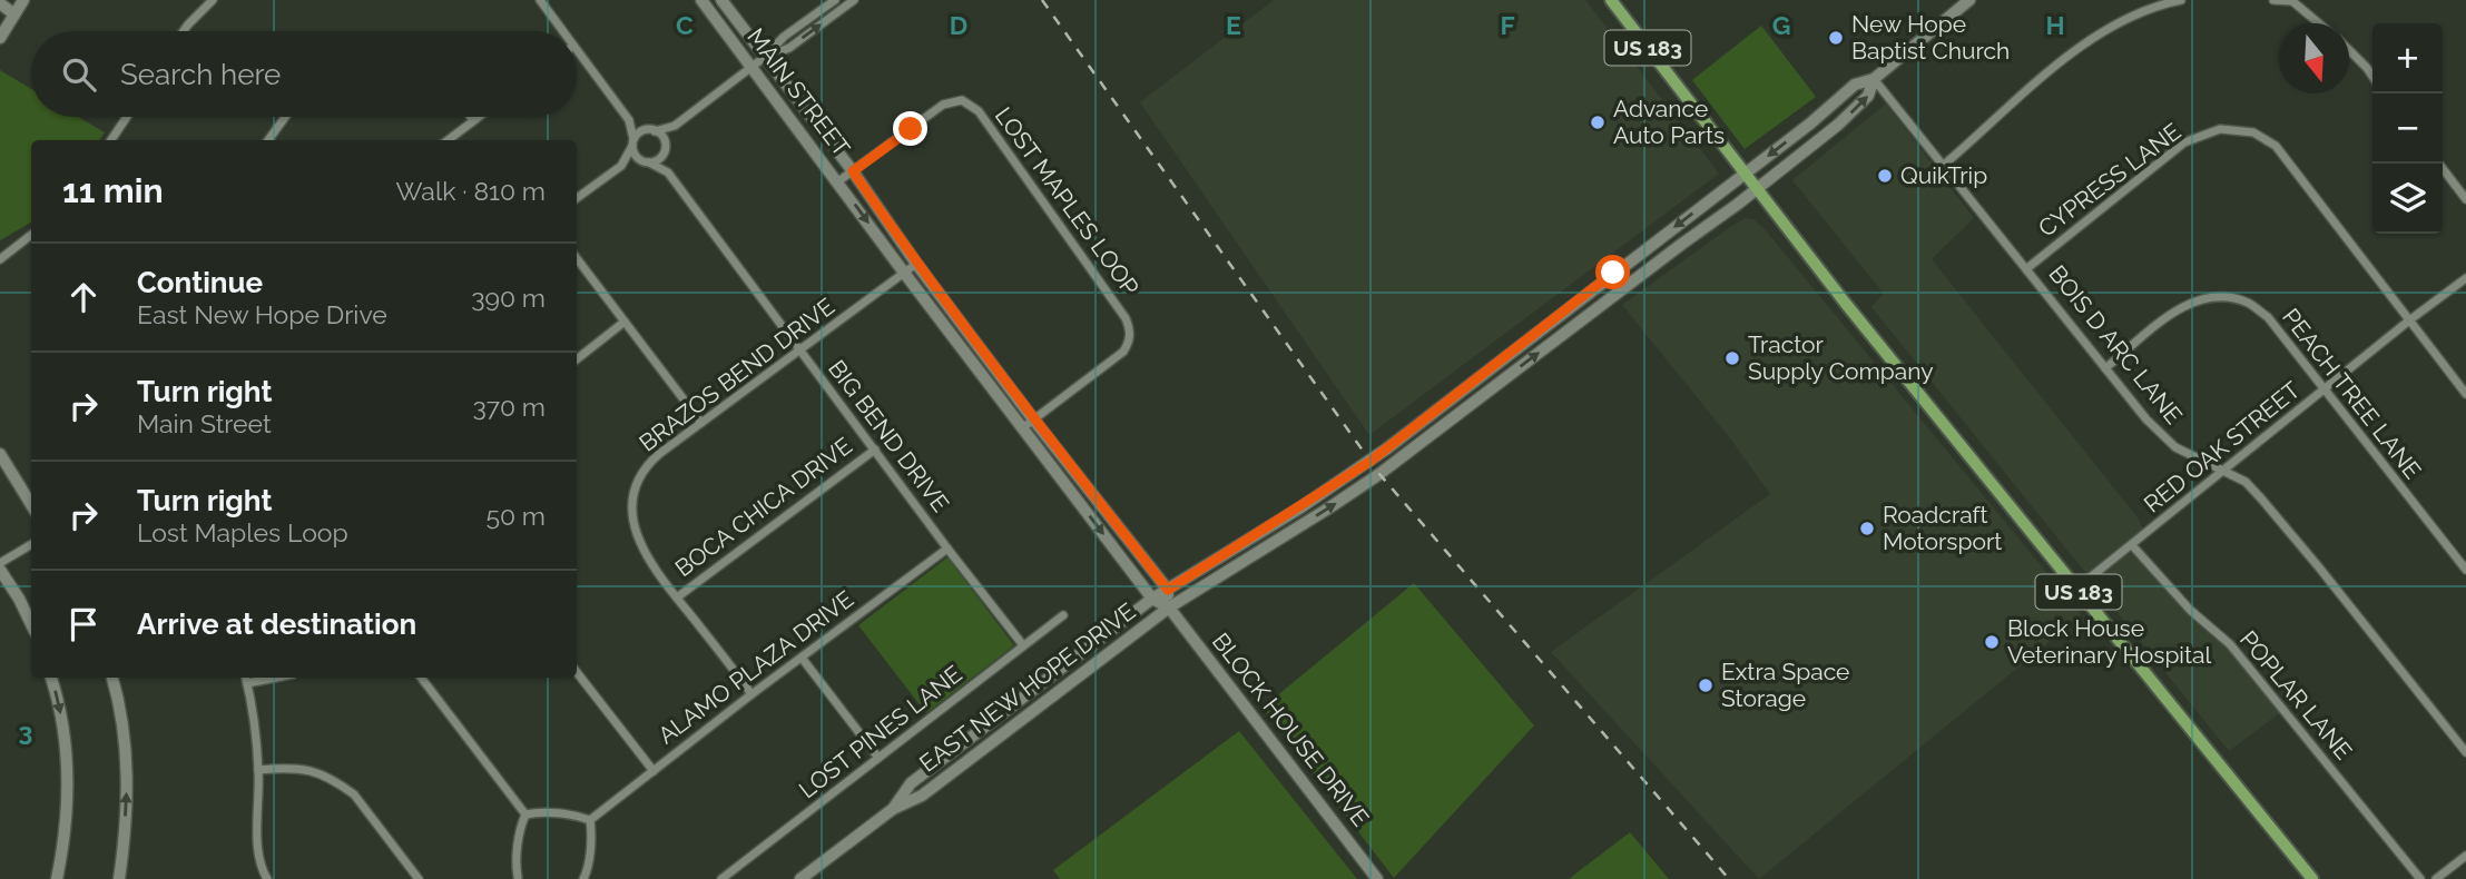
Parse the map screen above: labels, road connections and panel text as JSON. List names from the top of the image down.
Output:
{
  "streets": {
    "main road": [
      "US 183",
      "MAIN STREET",
      "EAST NEW HOPE DRIVE",
      "BLOCK HOUSE DRIVE"
    ],
    "street": [
      "CYPRESS LANE",
      "LOST MAPLES LOOP",
      "BOIS D ARC LANE",
      "BRAZOS BEND DRIVE",
      "PEACH TREE LANE",
      "BIG BEND DRIVE",
      "RED OAK STREET",
      "BOCA CHICA DRIVE",
      "ALAMO PLAZA DRIVE",
      "POPLAR LANE",
      "LOST PINES LANE"
    ]
  },
  "crossings": [
    ["US 183", "RED OAK STREET"],
    ["US 183", "EAST NEW HOPE DRIVE"],
    ["MAIN STREET", "LOST MAPLES LOOP"],
    ["MAIN STREET", "BRAZOS BEND DRIVE"],
    ["MAIN STREET", "EAST NEW HOPE DRIVE"],
    ["MAIN STREET", "BLOCK HOUSE DRIVE"],
    ["CYPRESS LANE", "BOIS D ARC LANE"],
    ["CYPRESS LANE", "RED OAK STREET"],
    ["BOIS D ARC LANE", "PEACH TREE LANE"],
    ["BOIS D ARC LANE", "RED OAK STREET"],
    ["BOIS D ARC LANE", "EAST NEW HOPE DRIVE"],
    ["BRAZOS BEND DRIVE", "BIG BEND DRIVE"],
    ["BRAZOS BEND DRIVE", "BOCA CHICA DRIVE"],
    ["BRAZOS BEND DRIVE", "ALAMO PLAZA DRIVE"],
    ["PEACH TREE LANE", "RED OAK STREET"],
    ["BIG BEND DRIVE", "BOCA CHICA DRIVE"],
    ["BIG BEND DRIVE", "ALAMO PLAZA DRIVE"],
    ["BIG BEND DRIVE", "LOST PINES LANE"],
    ["RED OAK STREET", "POPLAR LANE"],
    ["EAST NEW HOPE DRIVE", "BLOCK HOUSE DRIVE"]
  ],
  "places": [
    "New Hope Baptist Church",
    "Advance Auto Parts",
    "QuikTrip",
    "Tractor Supply Company",
    "Roadcraft Motorsport",
    "Block House Veterinary Hospital",
    "Extra Space Storage"
  ],
  "north": "bottom",
  "page": {
    "map_buttons": ["+", "−"],
    "search": "Search here",
    "heading": ["11 min", "Walk · 810 m"],
    "list": [
      ["Continue", "East New Hope Drive", "390 m"],
      ["Turn right", "Main Street", "370 m"],
      ["Turn right", "Lost Maples Loop", "50 m"],
      "Arrive at destination"
    ]
  },
  "grid": {
    "columns": [
      "C",
      "D",
      "E",
      "F",
      "G",
      "H"
    ],
    "rows": ["3"]
  }
}
